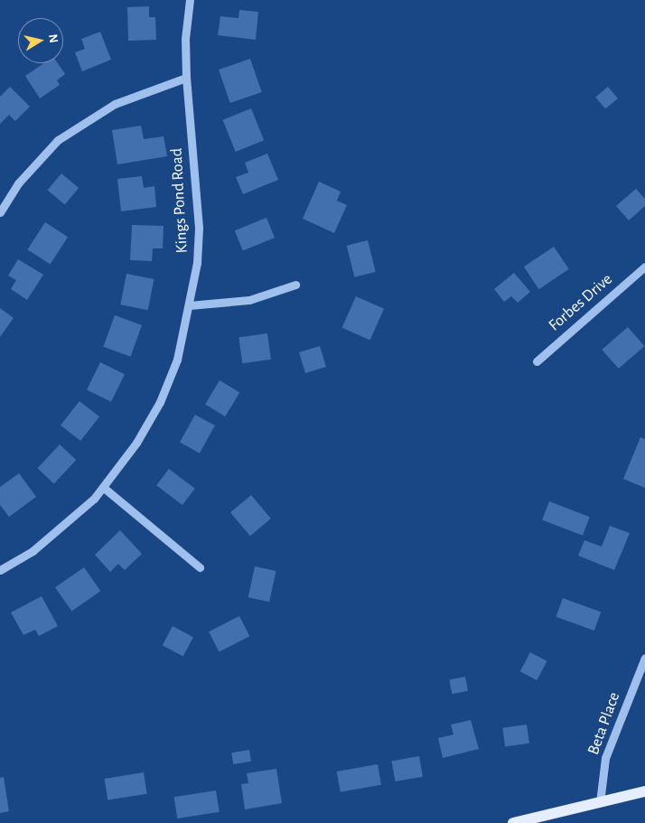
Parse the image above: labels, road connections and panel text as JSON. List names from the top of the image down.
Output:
{
  "streets": {
    "street": ["Kings Pond Road", "Forbes Drive", "Beta Place"]
  },
  "north": "right"
}
